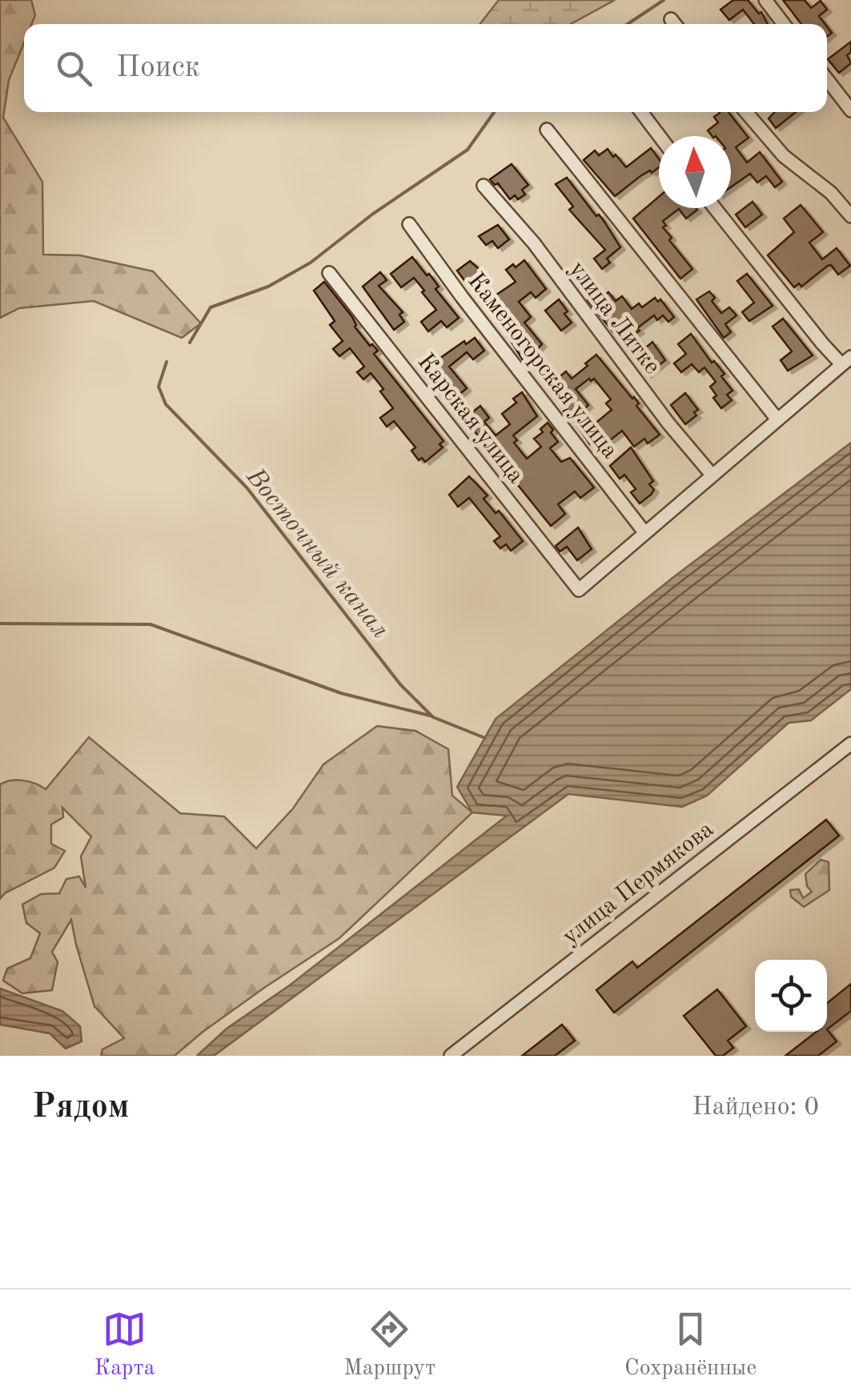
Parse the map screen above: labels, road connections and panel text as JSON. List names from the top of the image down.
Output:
{
  "streets": {
    "street": [
      "улица Литке",
      "Каменогорская улица",
      "Карская улица",
      "улица Пермякова"
    ]
  },
  "crossings": [
    ["Каменогорская улица", "Карская улица"]
  ],
  "water": ["Восточный канал"],
  "north": "top",
  "page": {
    "search": "Поиск",
    "heading": ["Рядом", "Найдено: 0"],
    "nav": ["Карта", "Маршрут", "Сохранённые"]
  }
}
